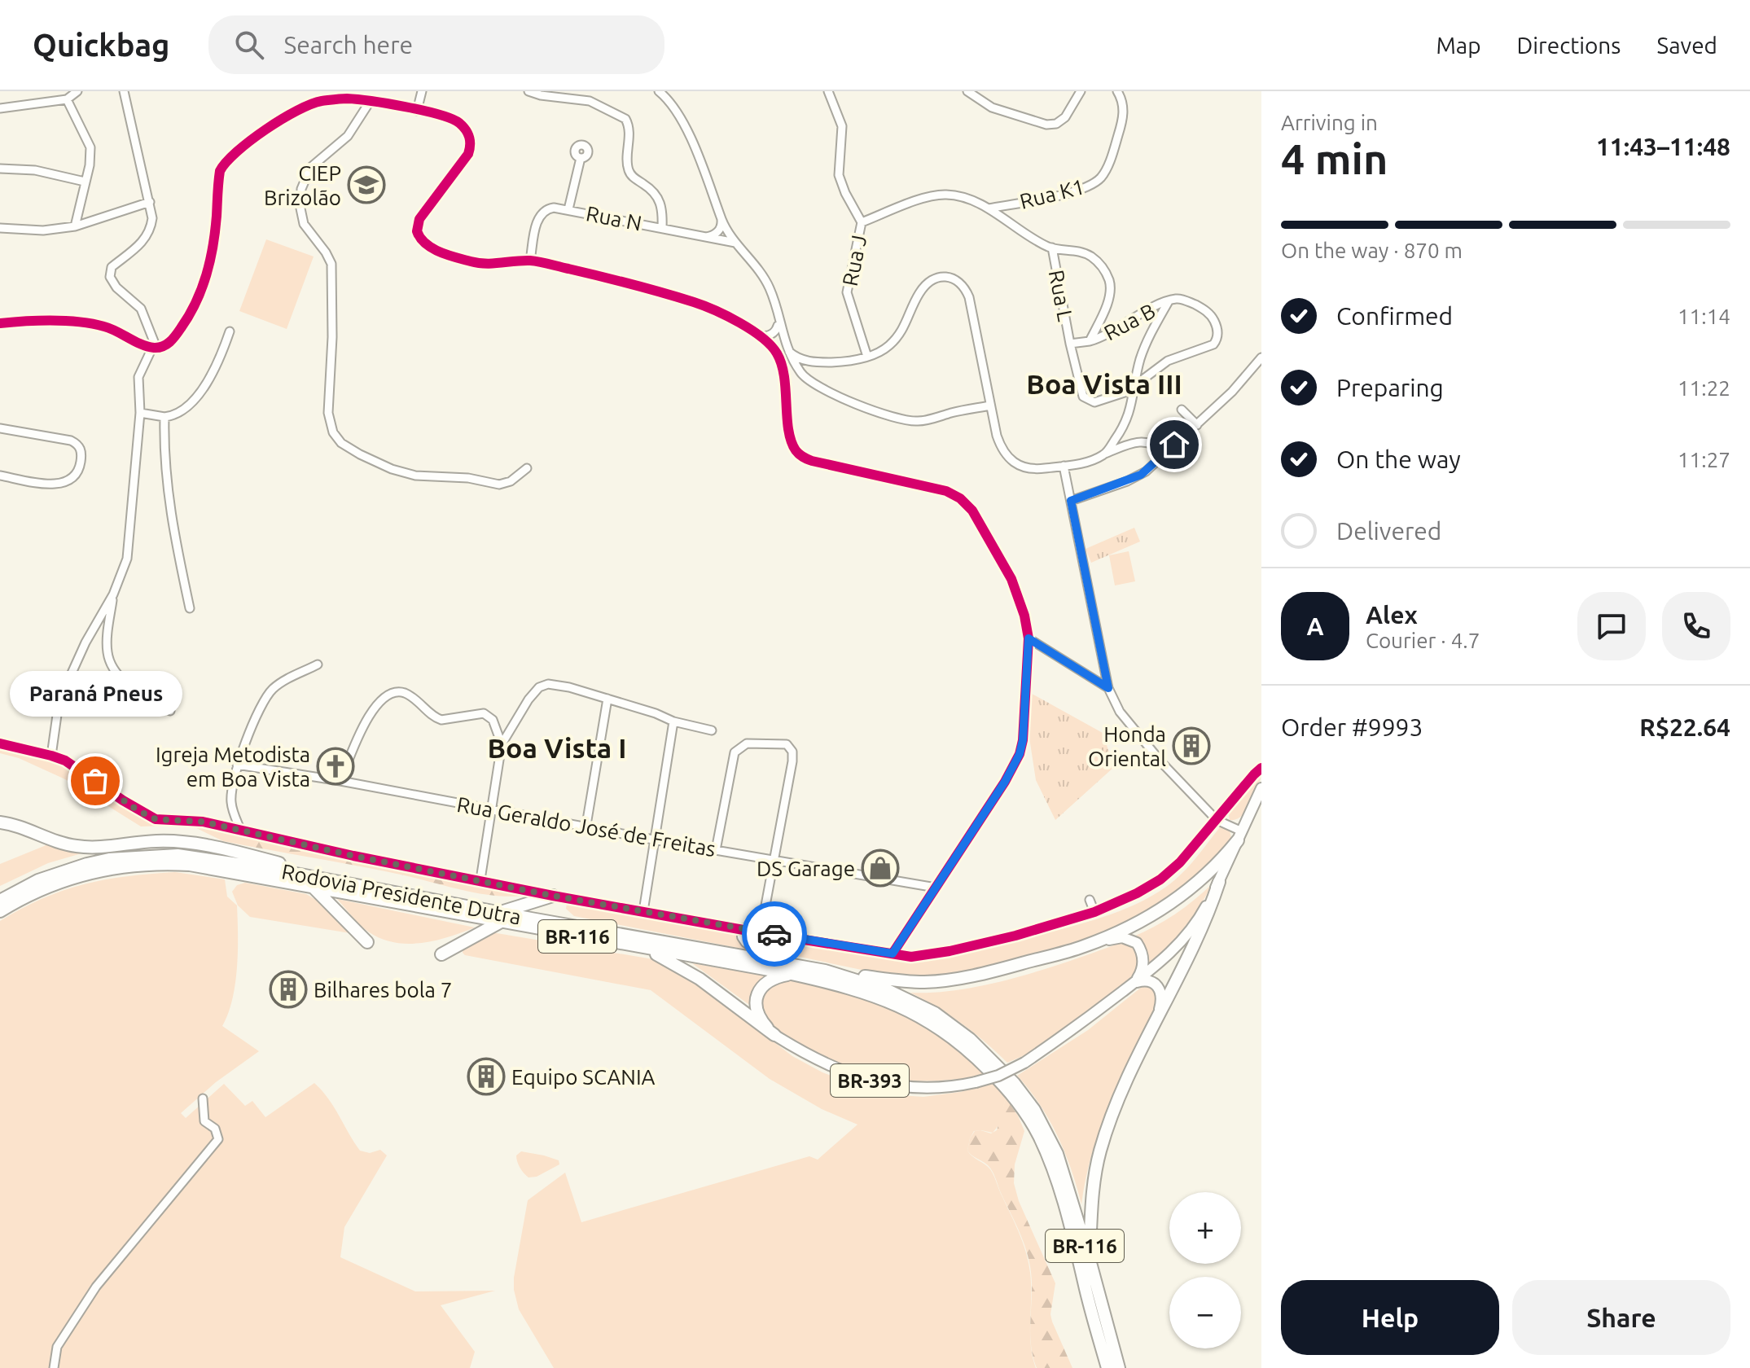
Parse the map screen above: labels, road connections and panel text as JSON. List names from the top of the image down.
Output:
{
  "streets": {
    "highway": ["Rodovia Presidente Dutra", "BR-116", "BR-393"],
    "street": [
      "Rua K1",
      "Rua N",
      "Rua J",
      "Rua L",
      "Rua B",
      "Rua Geraldo José de Freitas"
    ]
  },
  "crossings": [
    ["Rua K1", "Rua L"],
    ["Rua J", "Rua L"],
    ["Rua L", "Rua B"],
    ["Rodovia Presidente Dutra", "BR-393"]
  ],
  "districts": ["Boa Vista III", "Boa Vista I"],
  "places": {
    "school or university": ["CIEP Brizolão"],
    "building": ["Honda Oriental", "Bilhares bola 7", "Equipo SCANIA"],
    "church": ["Igreja Metodista em Boa Vista"],
    "other": ["Paraná Pneus"],
    "shop": ["DS Garage"]
  },
  "page": {
    "header": "Quickbag",
    "search": "Search here",
    "nav": ["Map", "Directions", "Saved"],
    "heading": ["4 min", "Arriving in", "11:43–11:48"],
    "panel": [
      "Alex",
      "Courier · 4.7",
      "Order #9993",
      "R$22.64"
    ],
    "bar": "On the way · 870 m",
    "list": [
      ["Confirmed", "11:14"],
      ["Preparing", "11:22"],
      ["On the way", "11:27"],
      "Delivered"
    ],
    "round": "A",
    "bubble": "Paraná Pneus",
    "map_buttons": ["+", "−"],
    "buttons": ["Help", "Share"]
  }
}
